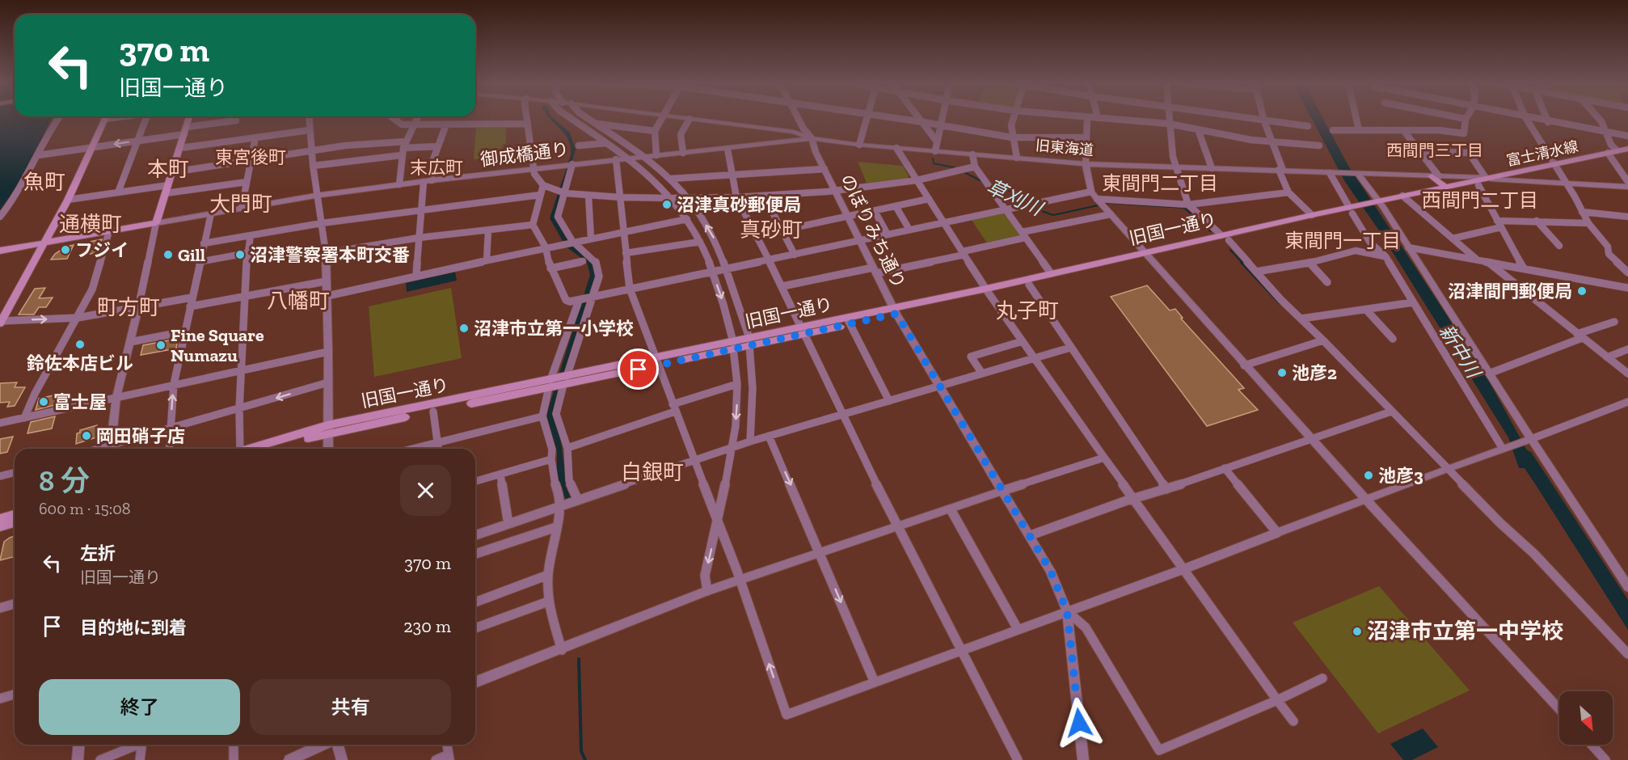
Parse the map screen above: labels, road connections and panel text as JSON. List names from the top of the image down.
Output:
{
  "streets": {
    "main road": ["富士清水線", "旧国一通り"],
    "street": ["旧東海道", "御成橋通り", "のぼりみち通り"]
  },
  "crossings": [
    ["旧東海道", "富士清水線"],
    ["旧東海道", "御成橋通り"],
    ["旧東海道", "のぼりみち通り"],
    ["富士清水線", "旧国一通り"],
    ["御成橋通り", "のぼりみち通り"],
    ["旧国一通り", "のぼりみち通り"]
  ],
  "districts": [
    "西間門三丁目",
    "東宮後町",
    "末広町",
    "本町",
    "魚町",
    "東間門二丁目",
    "西間門二丁目",
    "大門町",
    "通横町",
    "真砂町",
    "東間門一丁目",
    "八幡町",
    "町方町",
    "丸子町",
    "白銀町"
  ],
  "water": ["草刈川", "新中川"],
  "places": [
    "沼津真砂郵便局",
    "フジイ",
    "Gill",
    "沼津警察署本町交番",
    "沼津間門郵便局",
    "沼津市立第一小学校",
    "鈴佐本店ビル",
    "Fine Square Numazu",
    "池彦2",
    "富士屋",
    "岡田硝子店",
    "池彦3",
    "沼津市立第一中学校"
  ],
  "north": "bottom right",
  "page": {
    "turn": ["370 m", "旧国一通り"],
    "heading": ["8 分", "600 m · 15:08"],
    "list": [
      {
        "name": "左折",
        "note": "旧国一通り",
        "value": "370 m"
      },
      {
        "name": "目的地に到着",
        "value": "230 m"
      }
    ],
    "buttons": ["終了", "共有"]
  }
}
